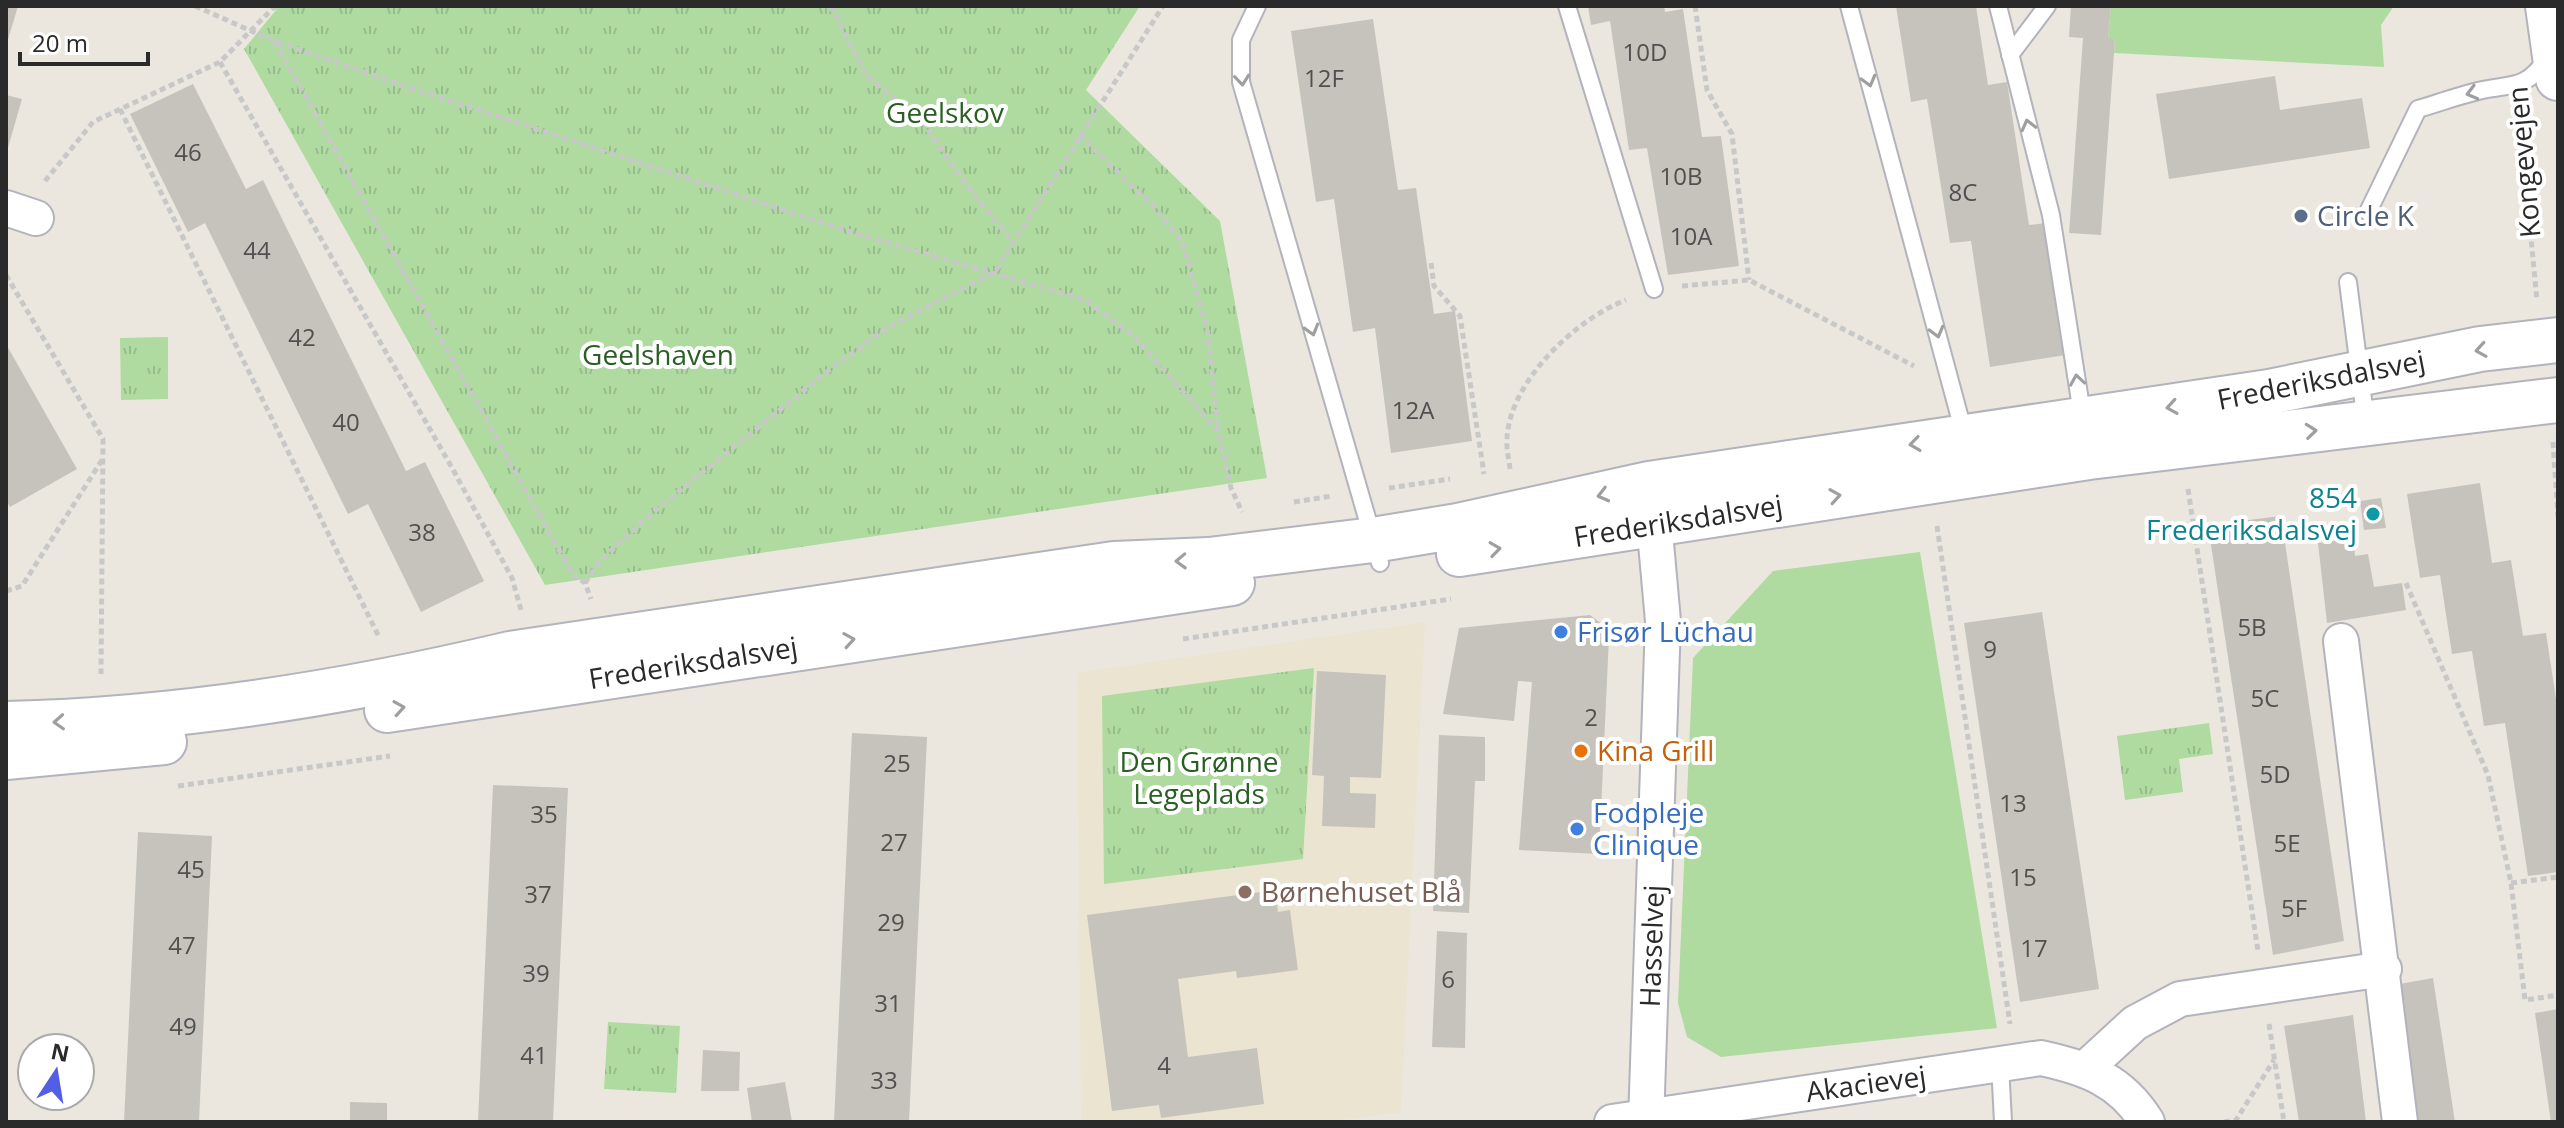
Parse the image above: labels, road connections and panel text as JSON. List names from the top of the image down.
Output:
{
  "streets": {
    "street": ["Frederiksdalsvej", "Hasselvej", "Akacievej"],
    "path": ["Kongevejen"]
  },
  "crossings": [
    ["Kongevejen", "Frederiksdalsvej"],
    ["Frederiksdalsvej", "Hasselvej"],
    ["Hasselvej", "Akacievej"]
  ],
  "parks": ["Geelskov", "Geelshaven", "Den Grønne Legeplads"],
  "places": [
    "Circle K",
    "854 Frederiksdalsvej",
    "Frisør Lüchau",
    "Kina Grill",
    "Fodpleje Clinique",
    "Børnehuset Blå"
  ],
  "house_numbers": [
    "10D",
    "12F",
    "46",
    "10B",
    "8C",
    "10A",
    "44",
    "42",
    "12A",
    "40",
    "38",
    "5B",
    "9",
    "5C",
    "2",
    "25",
    "5D",
    "13",
    "35",
    "27",
    "5E",
    "45",
    "15",
    "37",
    "5F",
    "29",
    "47",
    "17",
    "39",
    "6",
    "31",
    "49",
    "41",
    "4",
    "33"
  ],
  "scale_bar": "20 m",
  "north": "top"
}
